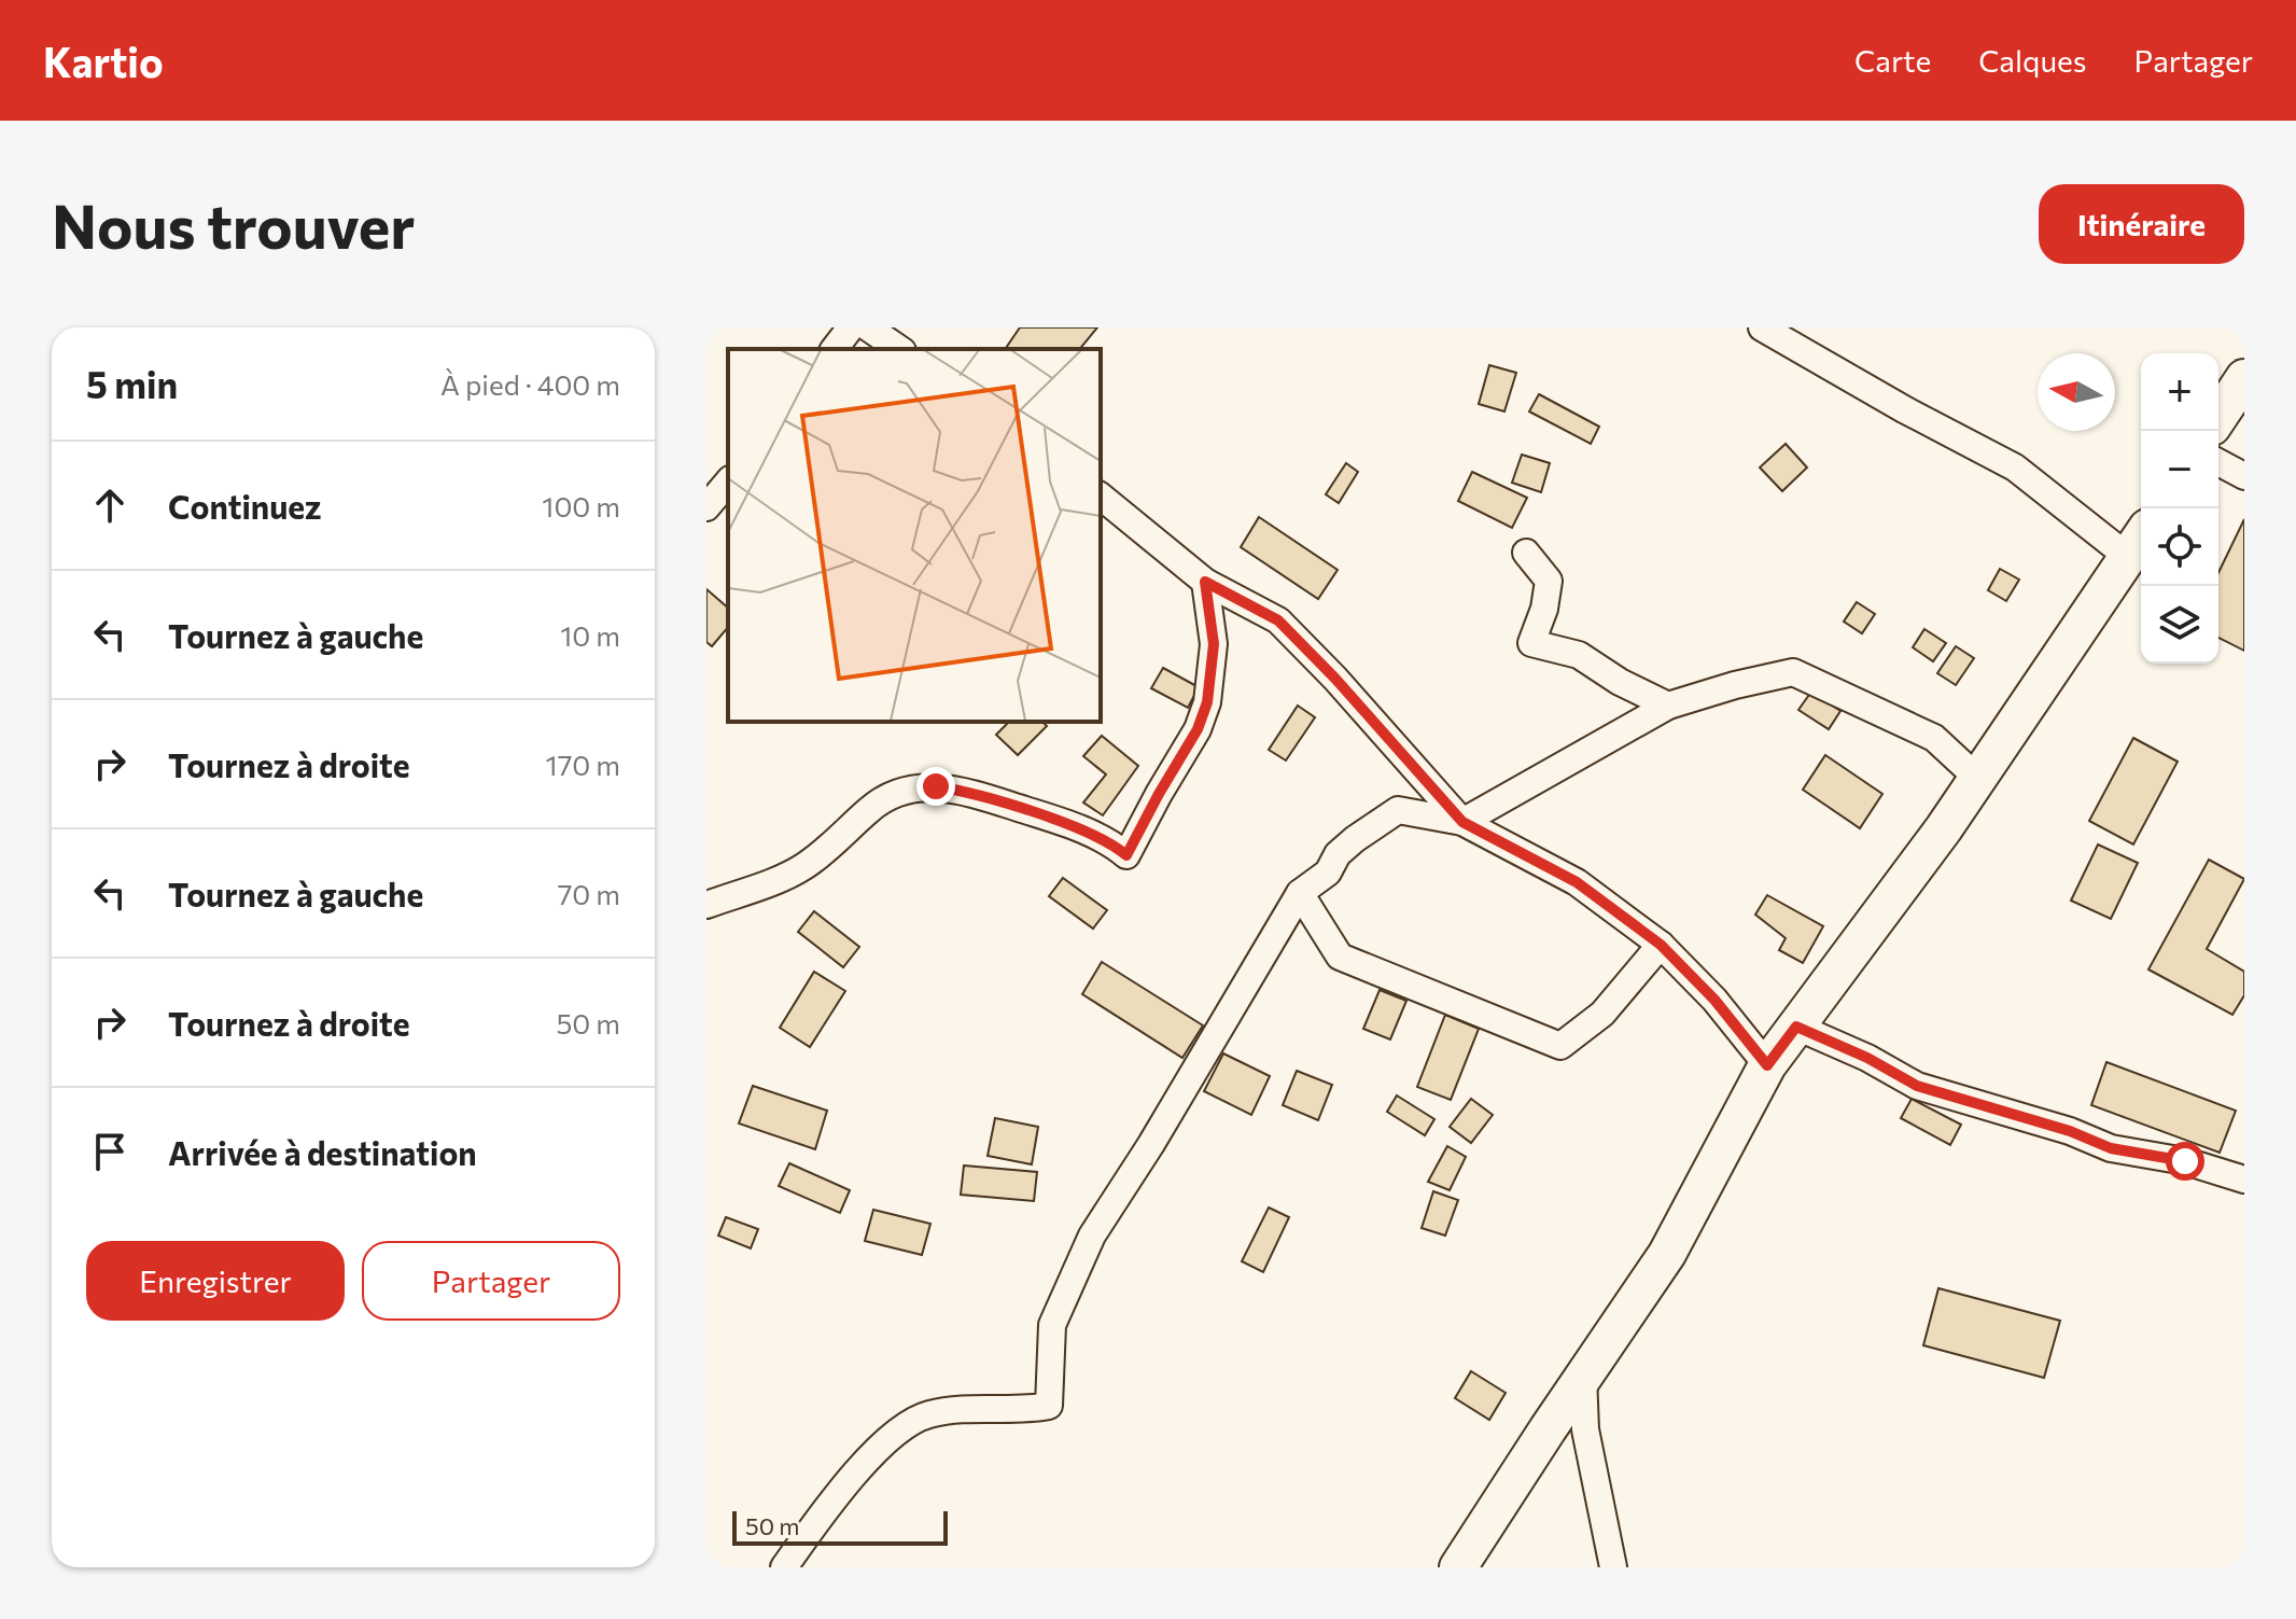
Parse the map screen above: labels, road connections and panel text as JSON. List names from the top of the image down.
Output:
{
  "scale_bar": "50 m",
  "north": "left",
  "page": {
    "header": "Kartio",
    "nav": ["Carte", "Calques", "Partager"],
    "buttons": [
      "Itinéraire",
      ["Enregistrer", "Partager"]
    ],
    "title": "Nous trouver",
    "heading": ["5 min", "À pied · 400 m"],
    "map_buttons": ["+", "−"],
    "list": [
      ["Continuez", "100 m"],
      ["Tournez à gauche", "10 m"],
      ["Tournez à droite", "170 m"],
      ["Tournez à gauche", "70 m"],
      ["Tournez à droite", "50 m"],
      "Arrivée à destination"
    ],
    "scale": "50 m"
  }
}
